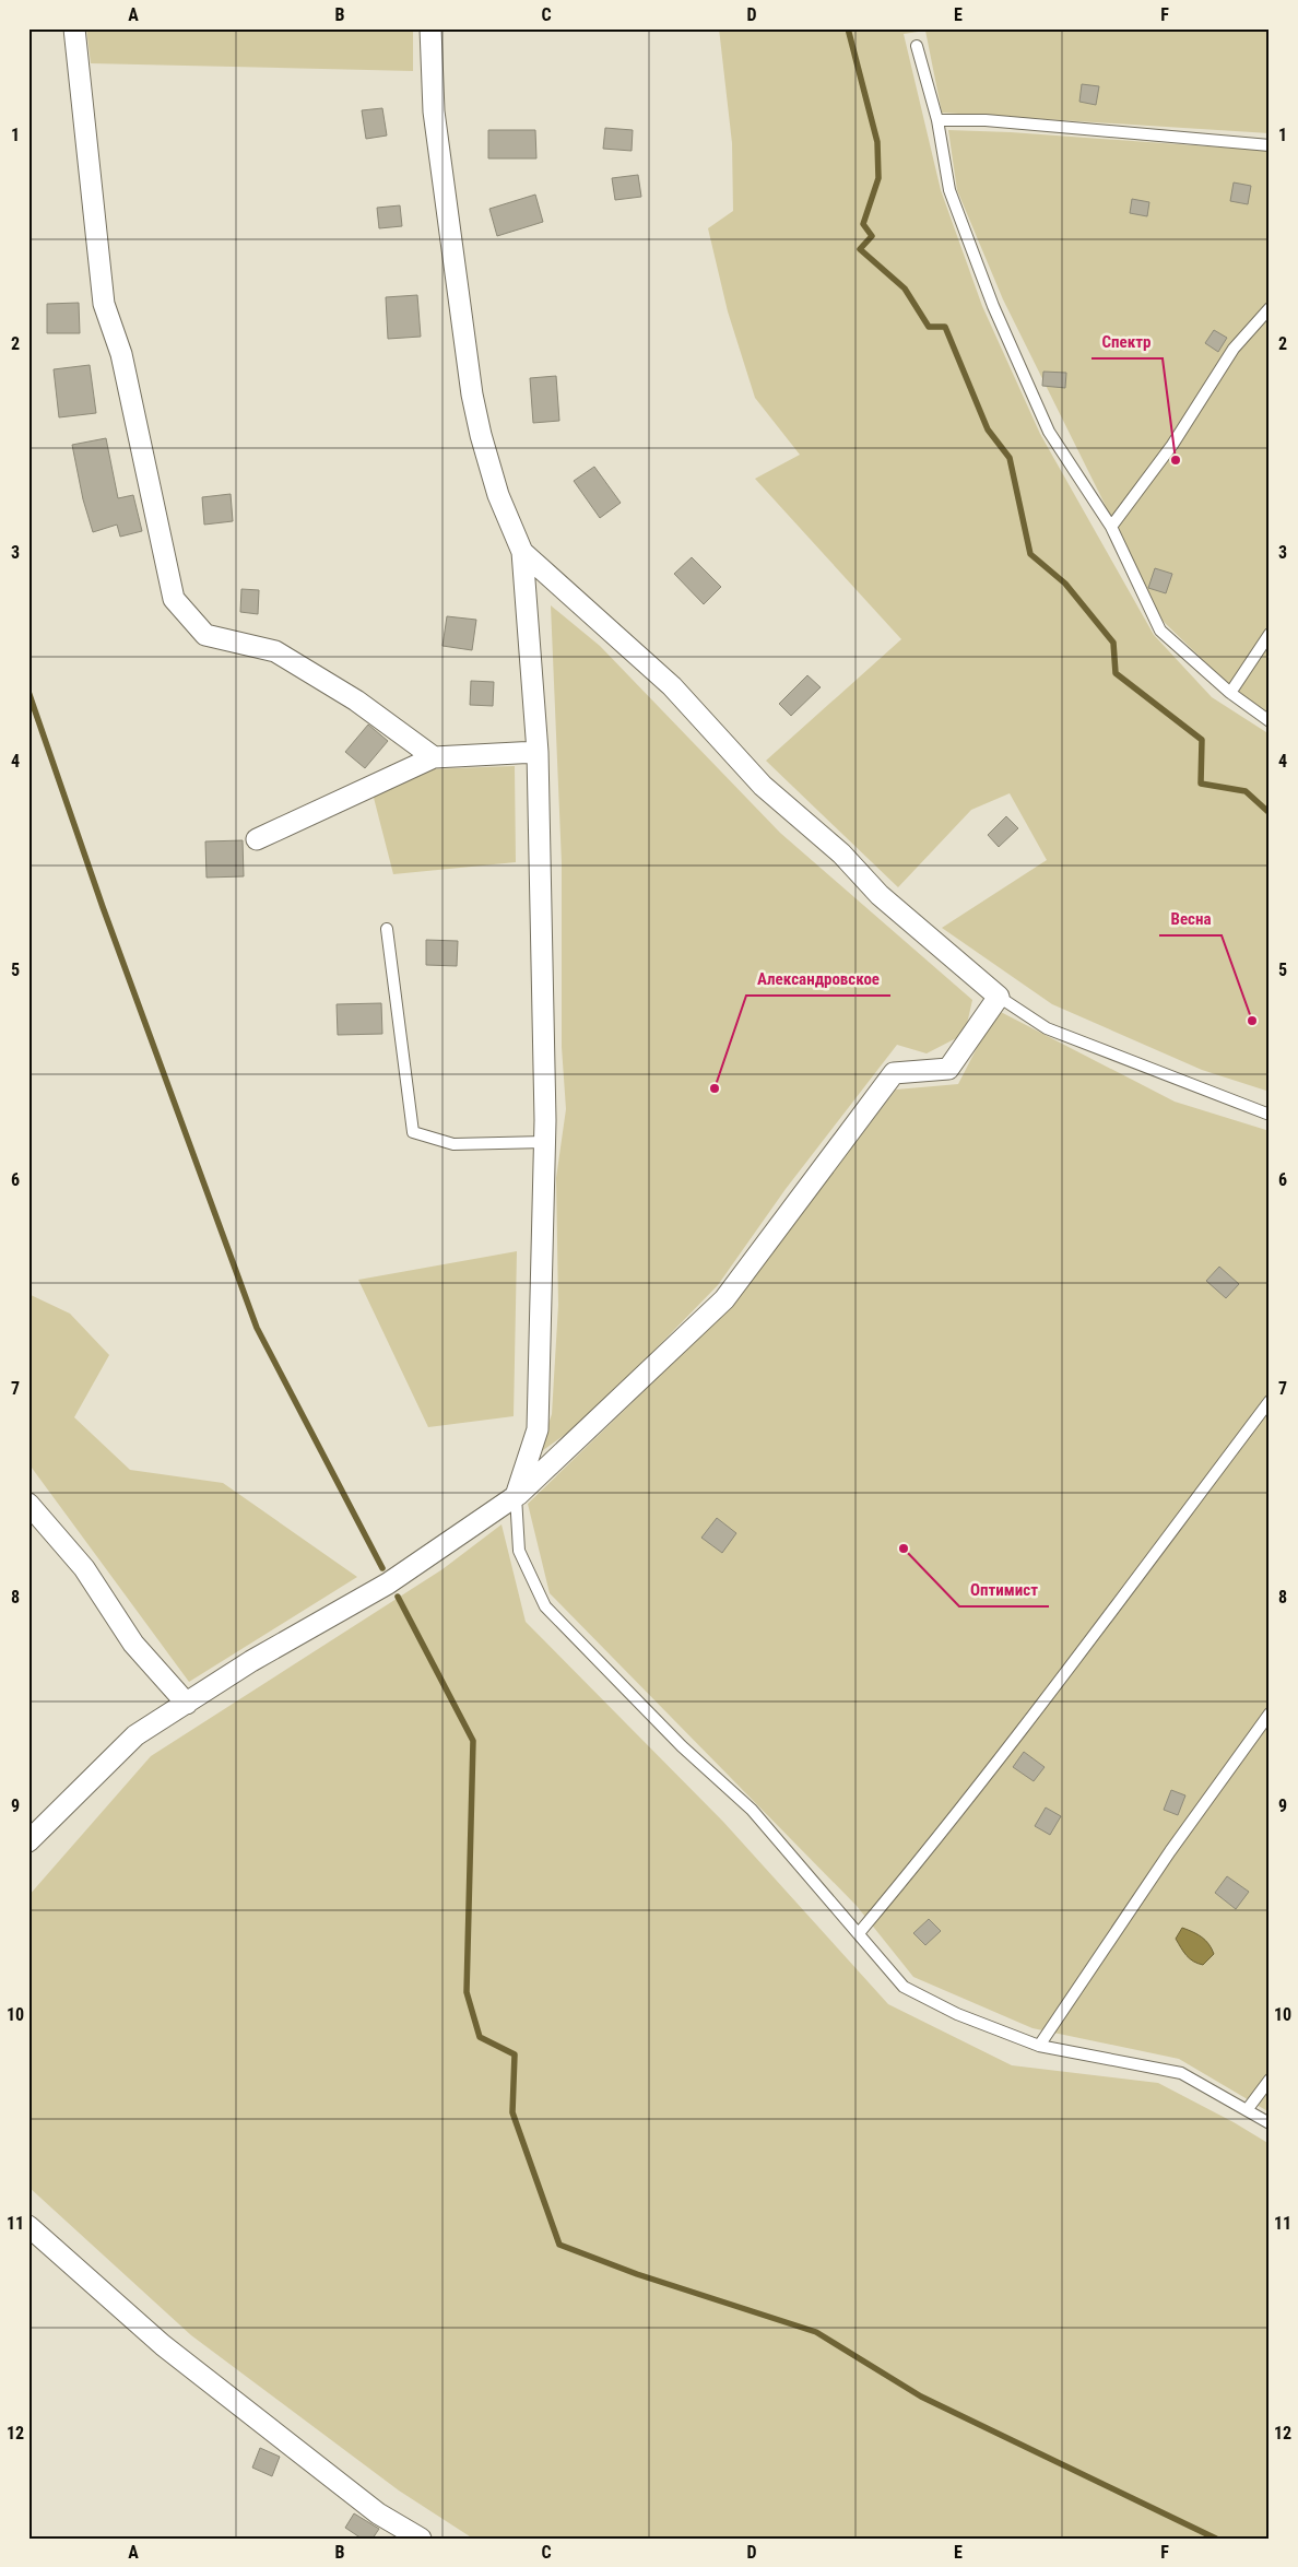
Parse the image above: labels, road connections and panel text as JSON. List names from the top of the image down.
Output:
{
  "places": [
    "Спектр",
    "Весна",
    "Александровское",
    "Оптимист"
  ],
  "grid": {
    "columns": [
      "A",
      "B",
      "C",
      "D",
      "E",
      "F"
    ],
    "rows": [
      "1",
      "2",
      "3",
      "4",
      "5",
      "6",
      "7",
      "8",
      "9",
      "10",
      "11",
      "12"
    ]
  }
}
